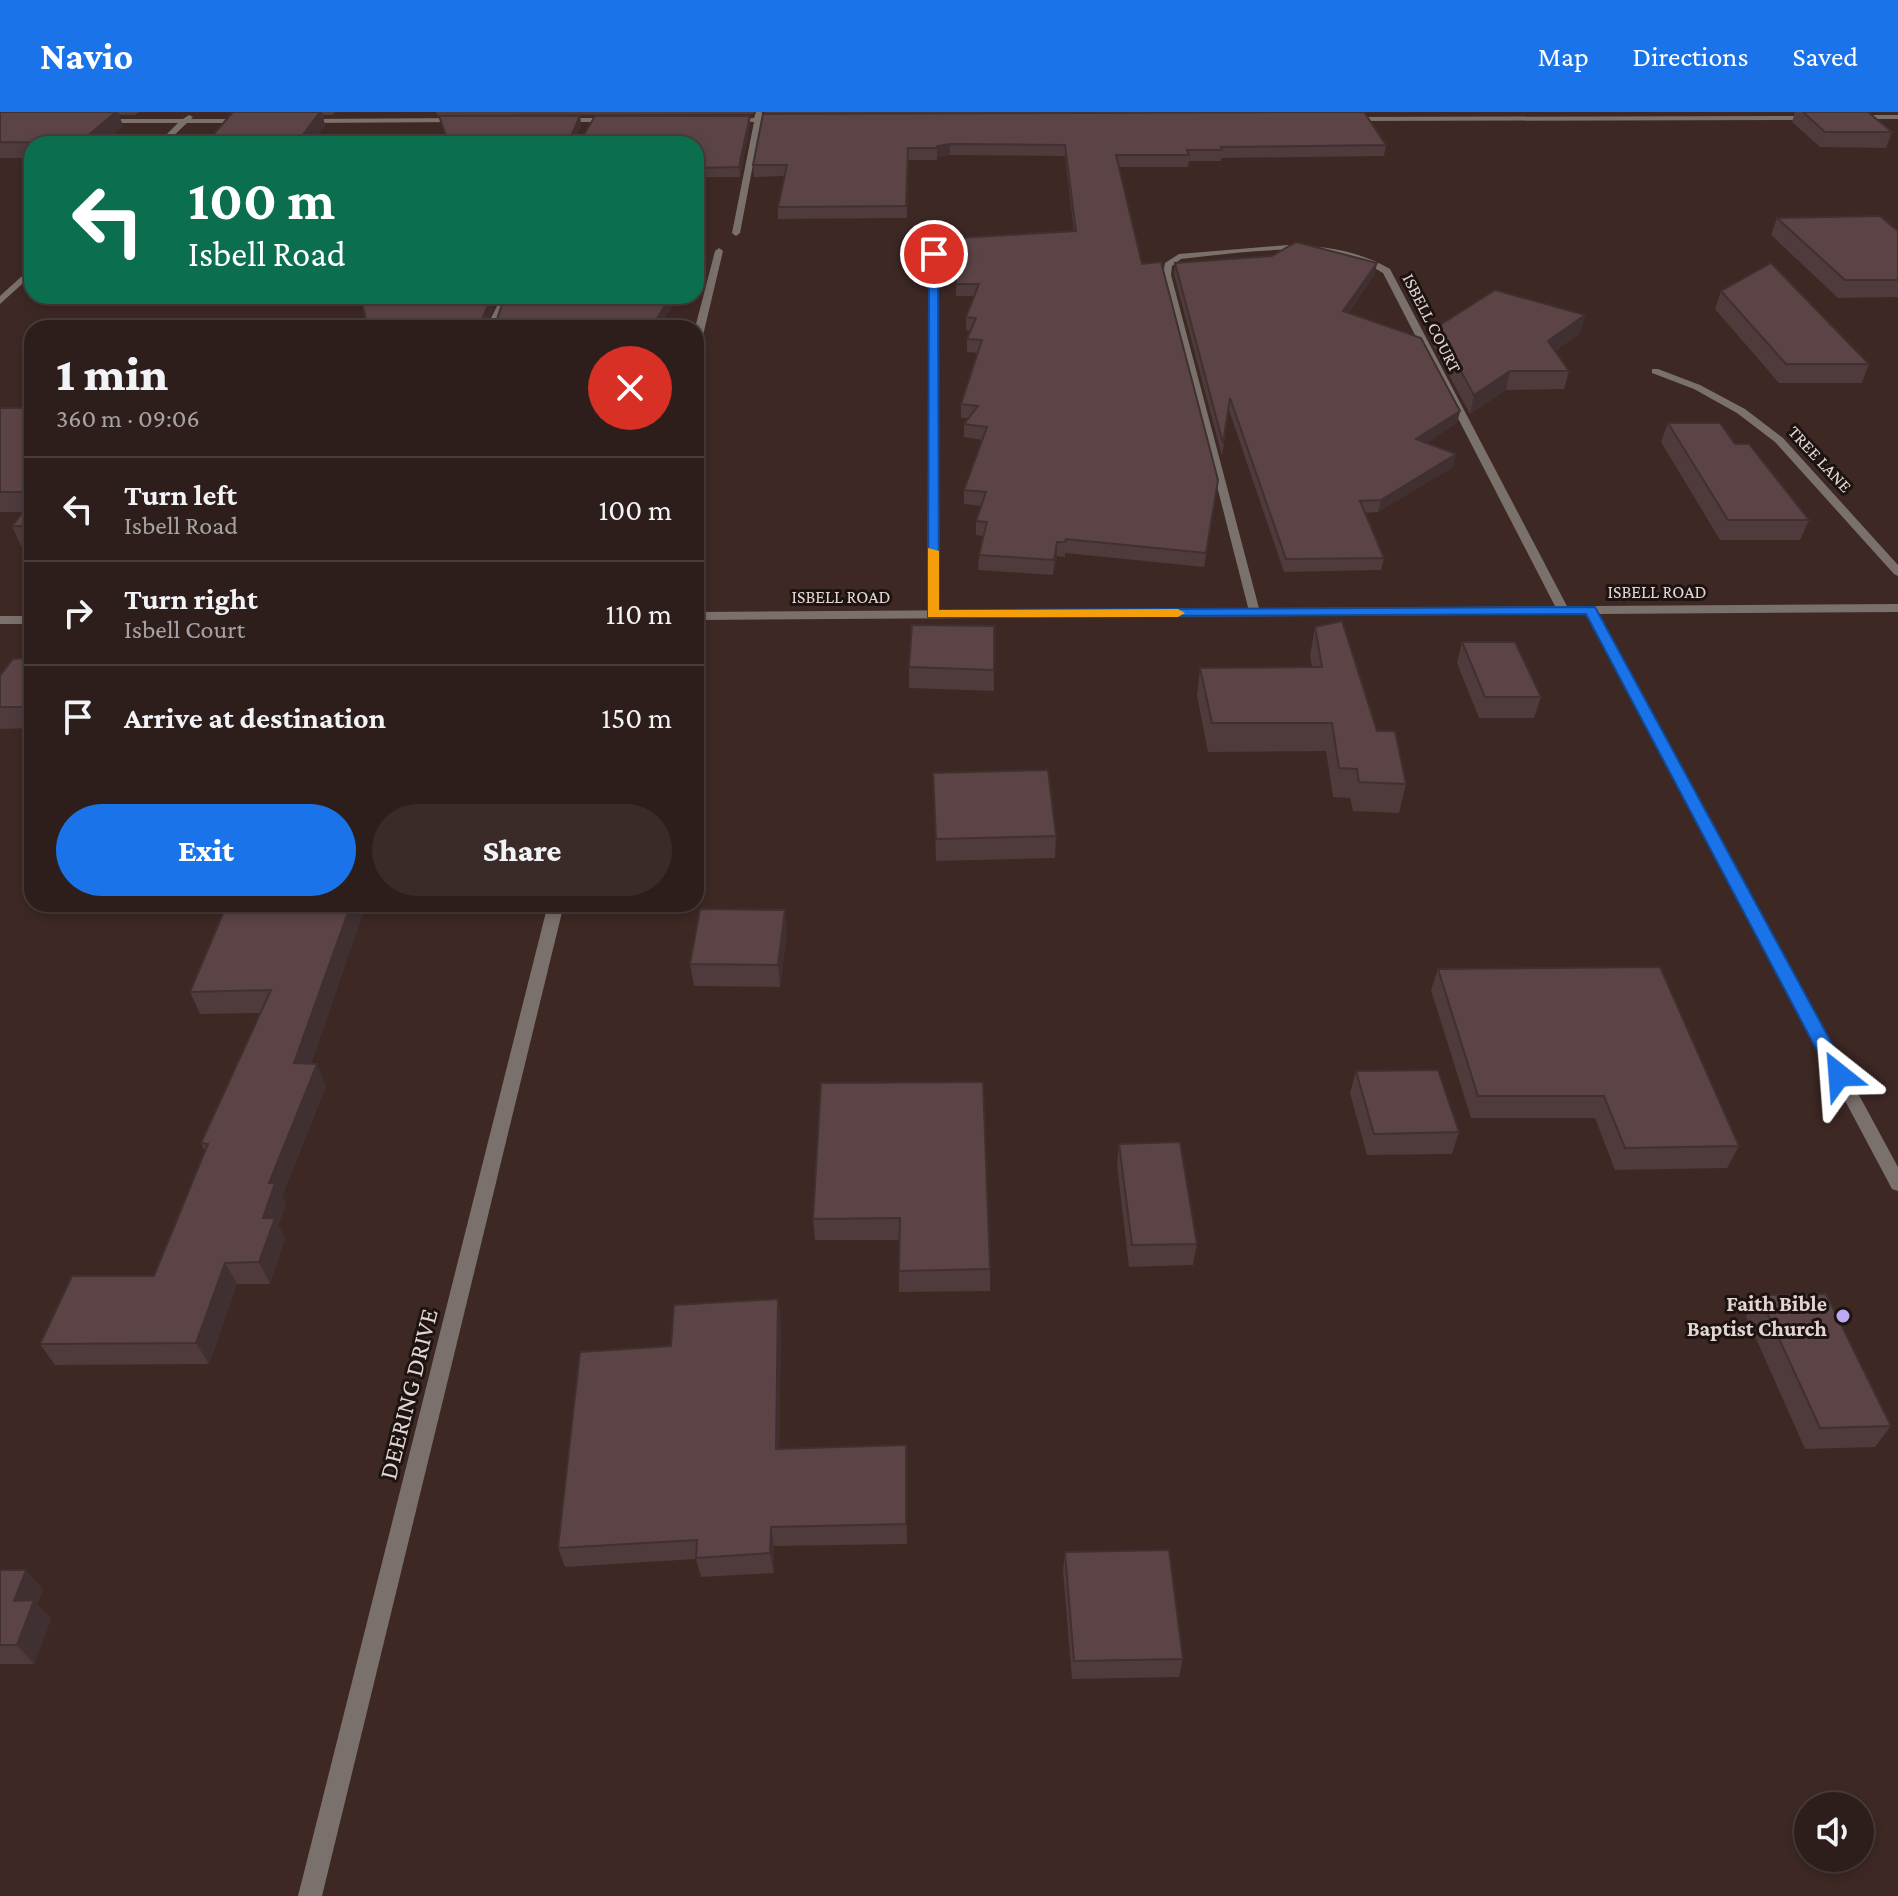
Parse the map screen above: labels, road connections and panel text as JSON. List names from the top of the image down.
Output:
{
  "streets": {
    "street": [
      "ISBELL COURT",
      "TREE LANE",
      "ISBELL ROAD",
      "DEERING DRIVE"
    ]
  },
  "crossings": [
    ["ISBELL COURT", "ISBELL ROAD"]
  ],
  "places": ["Faith Bible Baptist Church"],
  "page": {
    "header": "Navio",
    "nav": ["Map", "Directions", "Saved"],
    "turn": ["100 m", "Isbell Road"],
    "heading": ["1 min", "360 m · 09:06"],
    "list": [
      {
        "name": "Turn left",
        "note": "Isbell Road",
        "value": "100 m"
      },
      {
        "name": "Turn right",
        "note": "Isbell Court",
        "value": "110 m"
      },
      {
        "name": "Arrive at destination",
        "value": "150 m"
      }
    ],
    "buttons": ["Exit", "Share"]
  }
}
